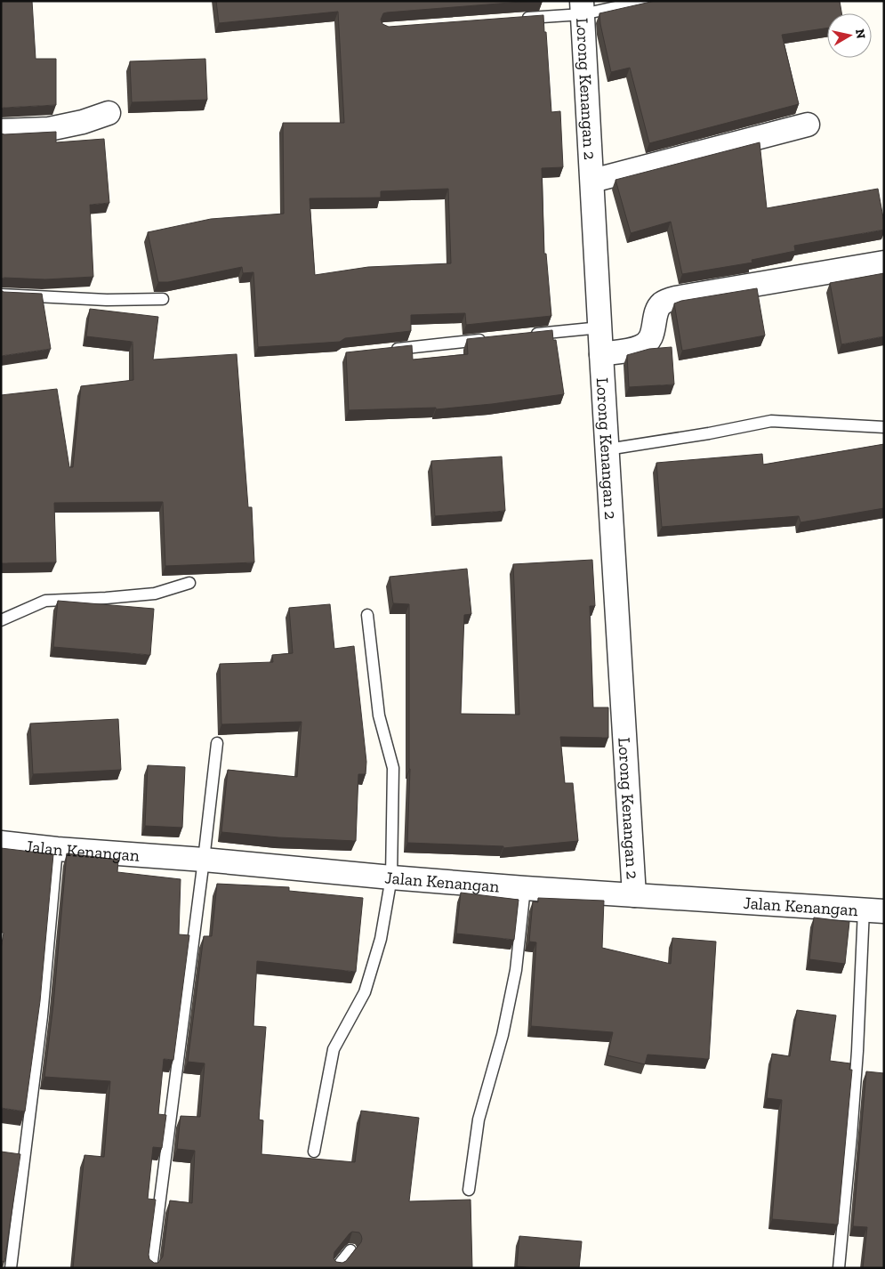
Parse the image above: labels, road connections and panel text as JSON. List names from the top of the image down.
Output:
{
  "streets": {
    "street": ["Lorong Kenangan 2", "Jalan Kenangan"]
  },
  "crossings": [
    ["Lorong Kenangan 2", "Jalan Kenangan"]
  ],
  "north": "right"
}
